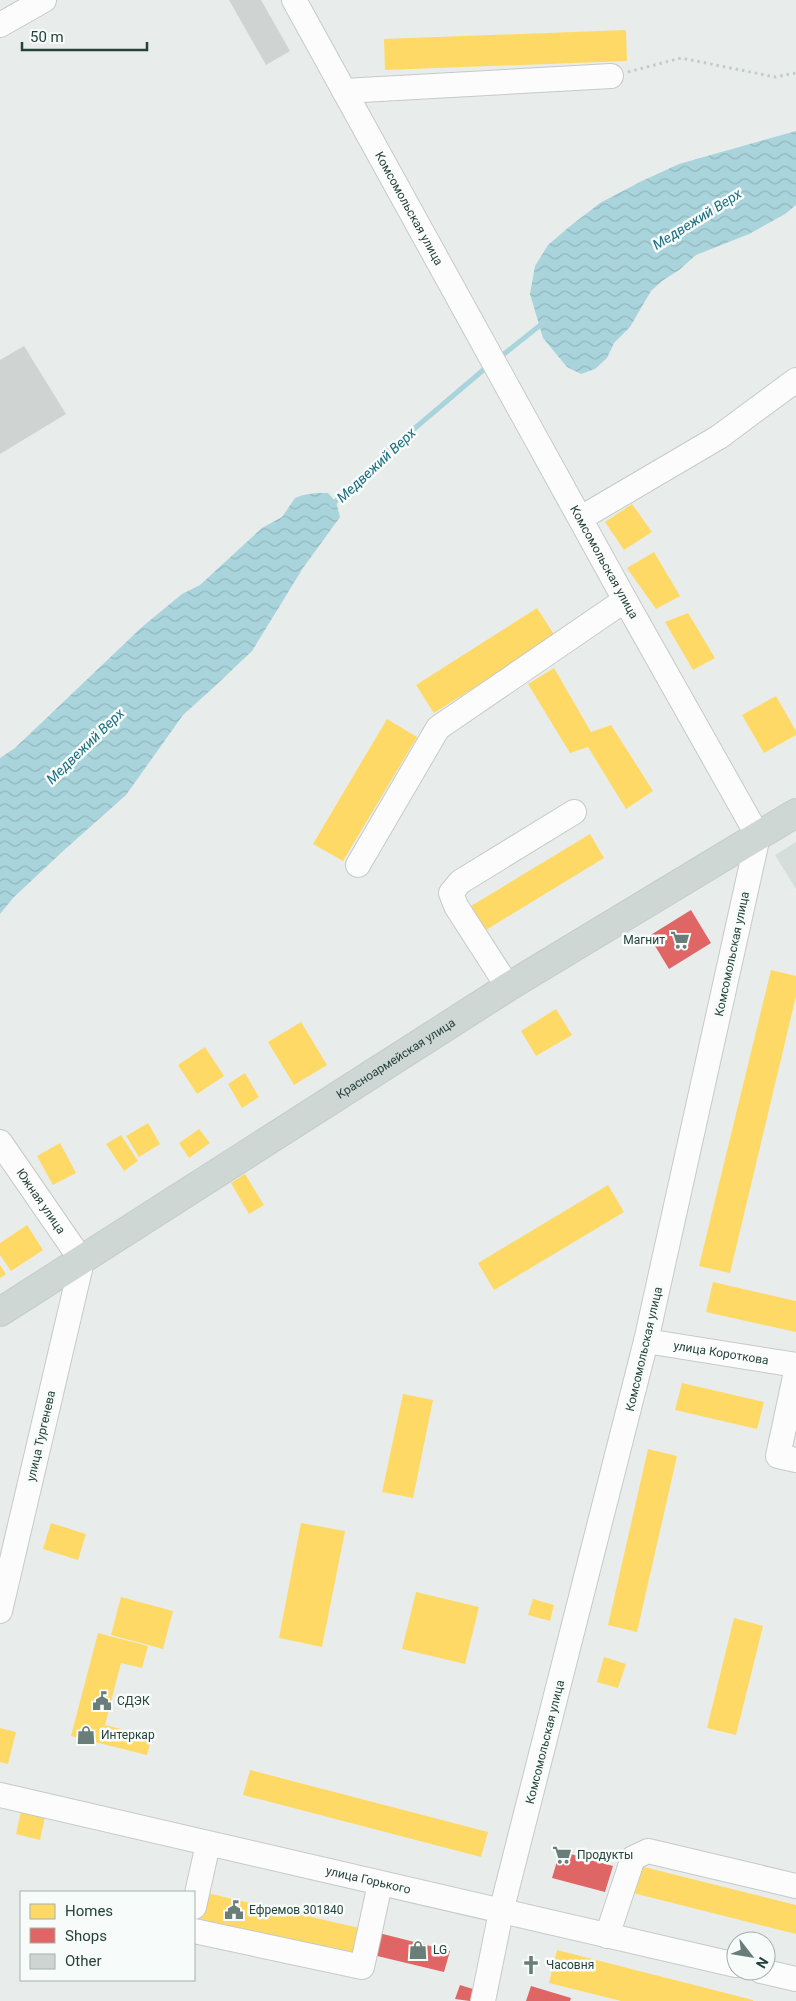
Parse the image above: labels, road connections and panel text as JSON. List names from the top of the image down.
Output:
{
  "streets": {
    "main road": ["Красноармейская улица"],
    "street": [
      "Комсомольская улица",
      "Южная улица",
      "улица Короткова",
      "улица Тургенева",
      "улица Горького"
    ]
  },
  "crossings": [
    ["Комсомольская улица", "Красноармейская улица"],
    ["Комсомольская улица", "улица Короткова"],
    ["Комсомольская улица", "улица Горького"],
    ["Красноармейская улица", "Южная улица"],
    ["Красноармейская улица", "улица Тургенева"],
    ["Южная улица", "улица Тургенева"]
  ],
  "water": ["Медвежий Верх"],
  "places": {
    "supermarket": ["Магнит", "Продукты"],
    "public building": ["СДЭК", "Ефремов 301840"],
    "shop": ["Интеркар", "LG"],
    "church": ["Часовня"]
  },
  "legend": ["Homes", "Shops", "Other"],
  "scale_bar": "50 m",
  "north": "bottom right"
}
